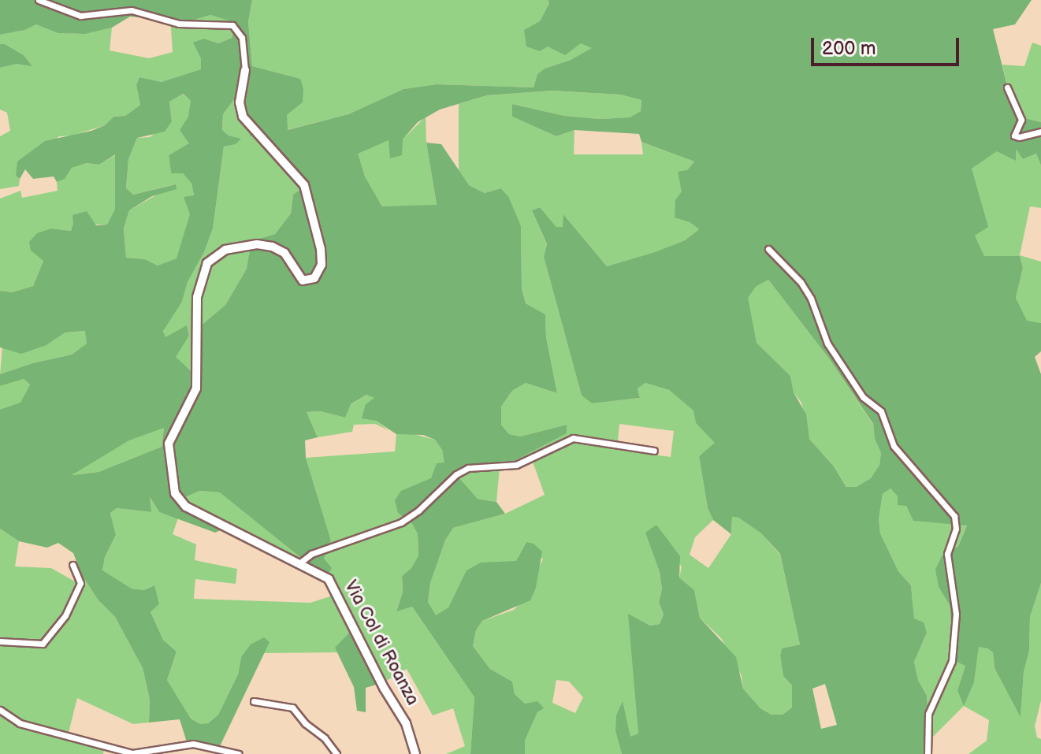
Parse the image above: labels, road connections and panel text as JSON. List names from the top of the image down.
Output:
{
  "streets": {
    "street": ["Via Col di Roanza"]
  },
  "scale_bar": "200 m"
}
